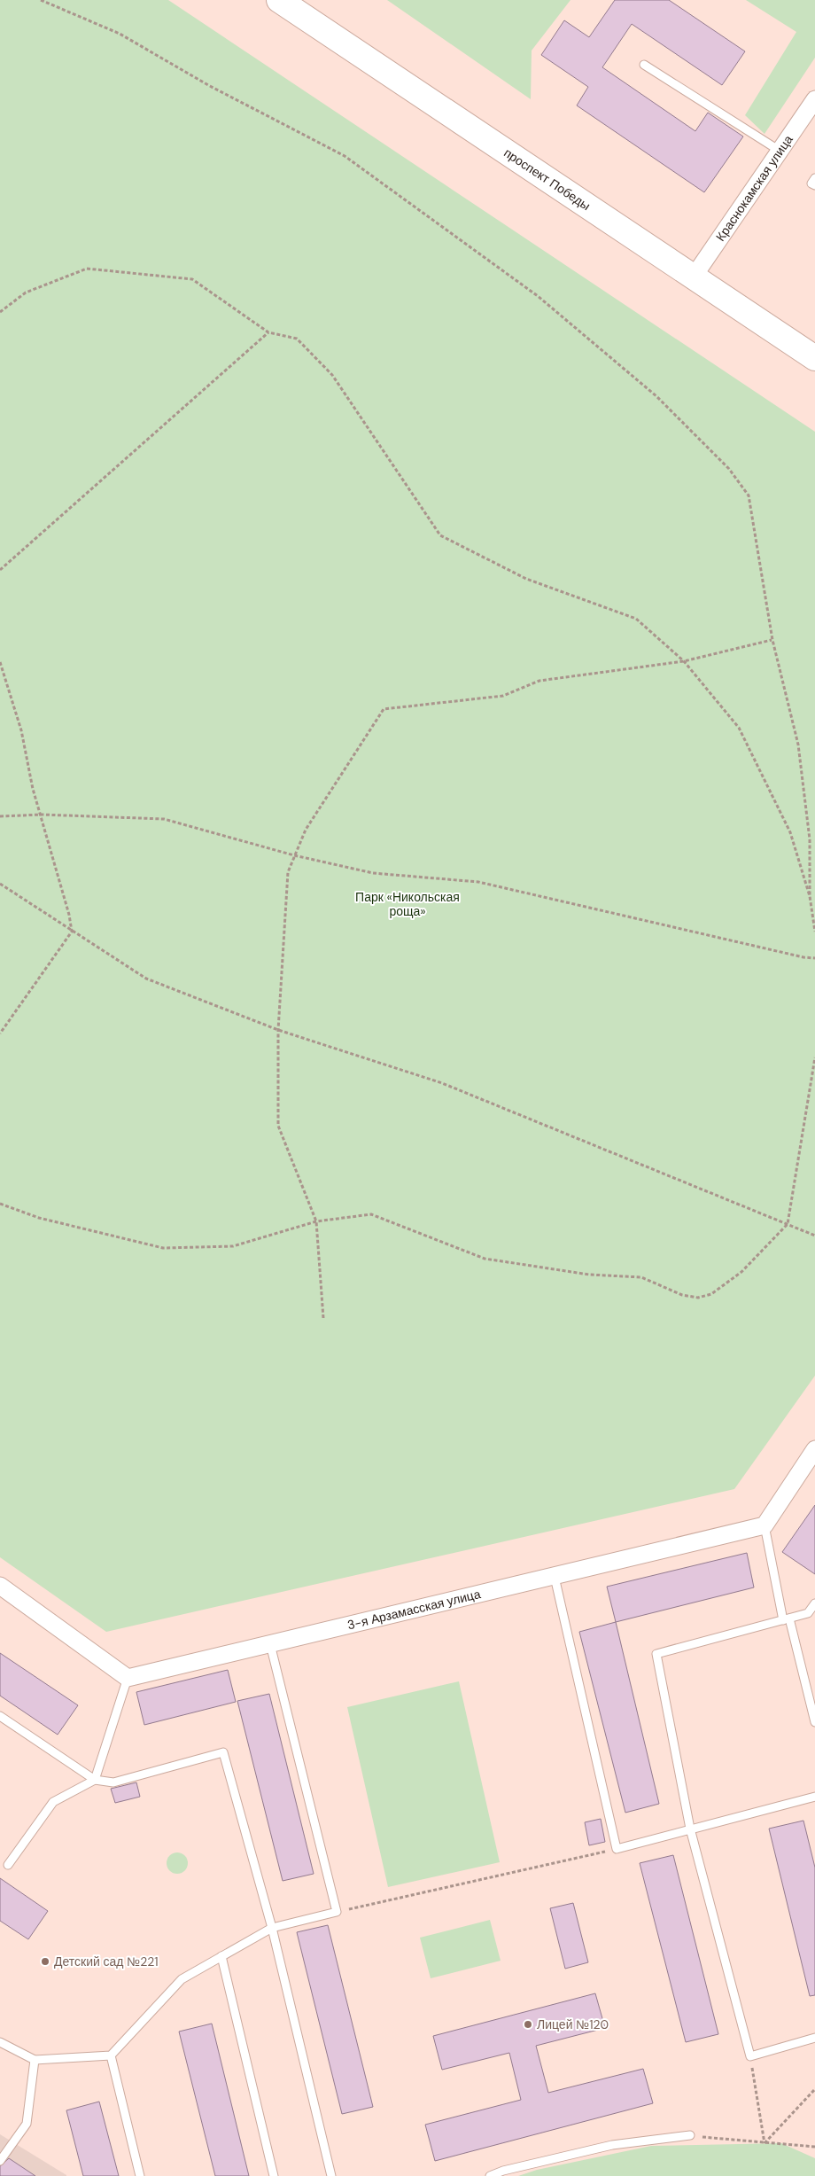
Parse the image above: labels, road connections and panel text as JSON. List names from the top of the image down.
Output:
{
  "streets": {
    "main road": ["проспект Победы"],
    "street": ["Краснокамская улица", "3-я Арзамасская улица"]
  },
  "crossings": [
    ["проспект Победы", "Краснокамская улица"]
  ],
  "parks": ["Парк «Никольская роща»"],
  "places": ["Детский сад №221", "Лицей №120"]
}
